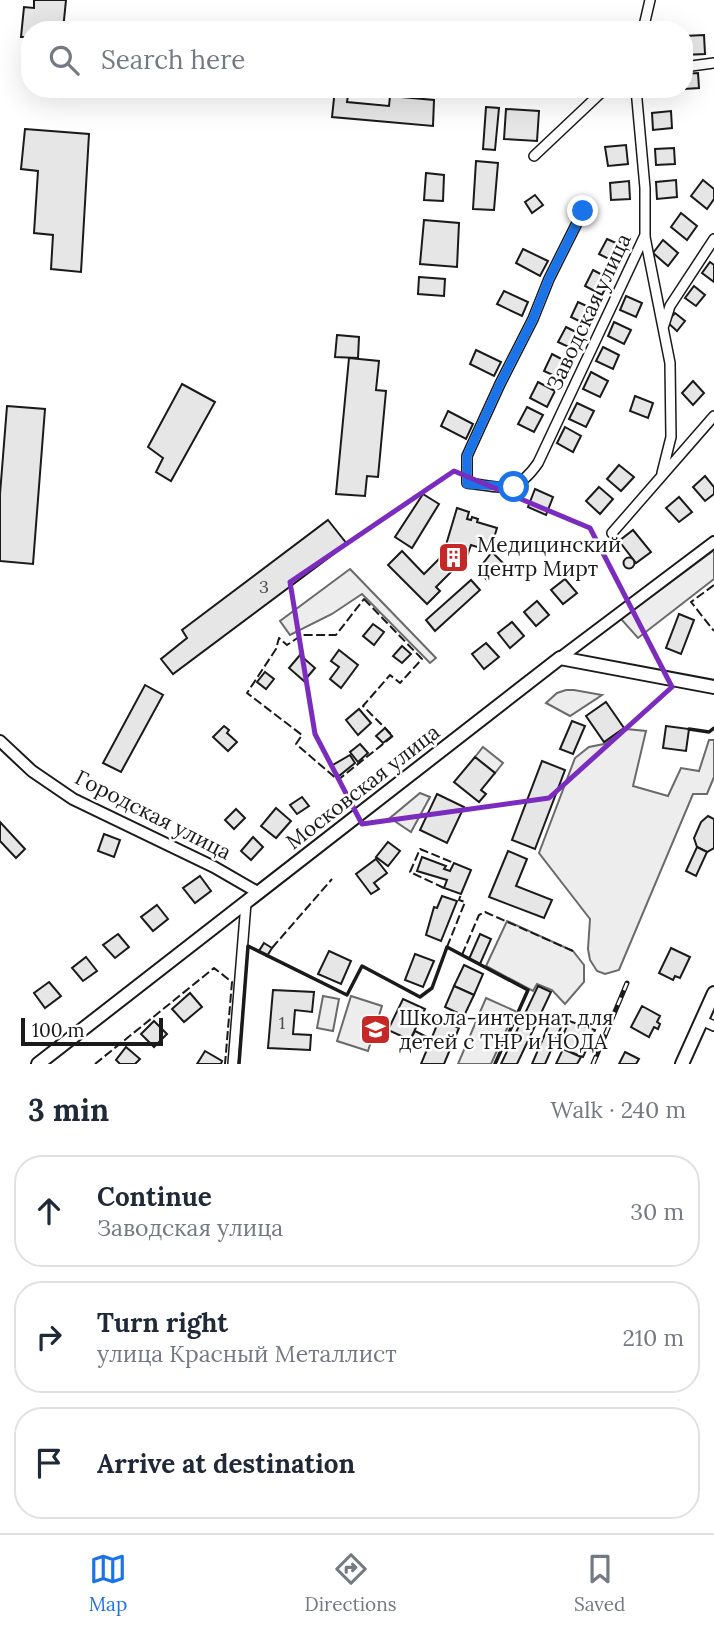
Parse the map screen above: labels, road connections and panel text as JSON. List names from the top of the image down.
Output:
{
  "streets": {
    "main road": ["Московская улица"],
    "street": ["Заводская улица", "Городская улица"]
  },
  "crossings": [
    ["Московская улица", "Городская улица"]
  ],
  "places": {
    "building": ["Медицинский центр Мирт"],
    "school or university": ["Школа-интернат для детей с ТНР и НОДА"]
  },
  "house_numbers": ["3", "1"],
  "scale_bar": "100 m",
  "page": {
    "search": "Search here",
    "scale": "100 m",
    "heading": ["3 min", "Walk · 240 m"],
    "list": [
      ["Continue", "Заводская улица", "30 m"],
      ["Turn right", "улица Красный Металлист", "210 m"],
      "Arrive at destination"
    ],
    "nav": ["Map", "Directions", "Saved"]
  }
}
